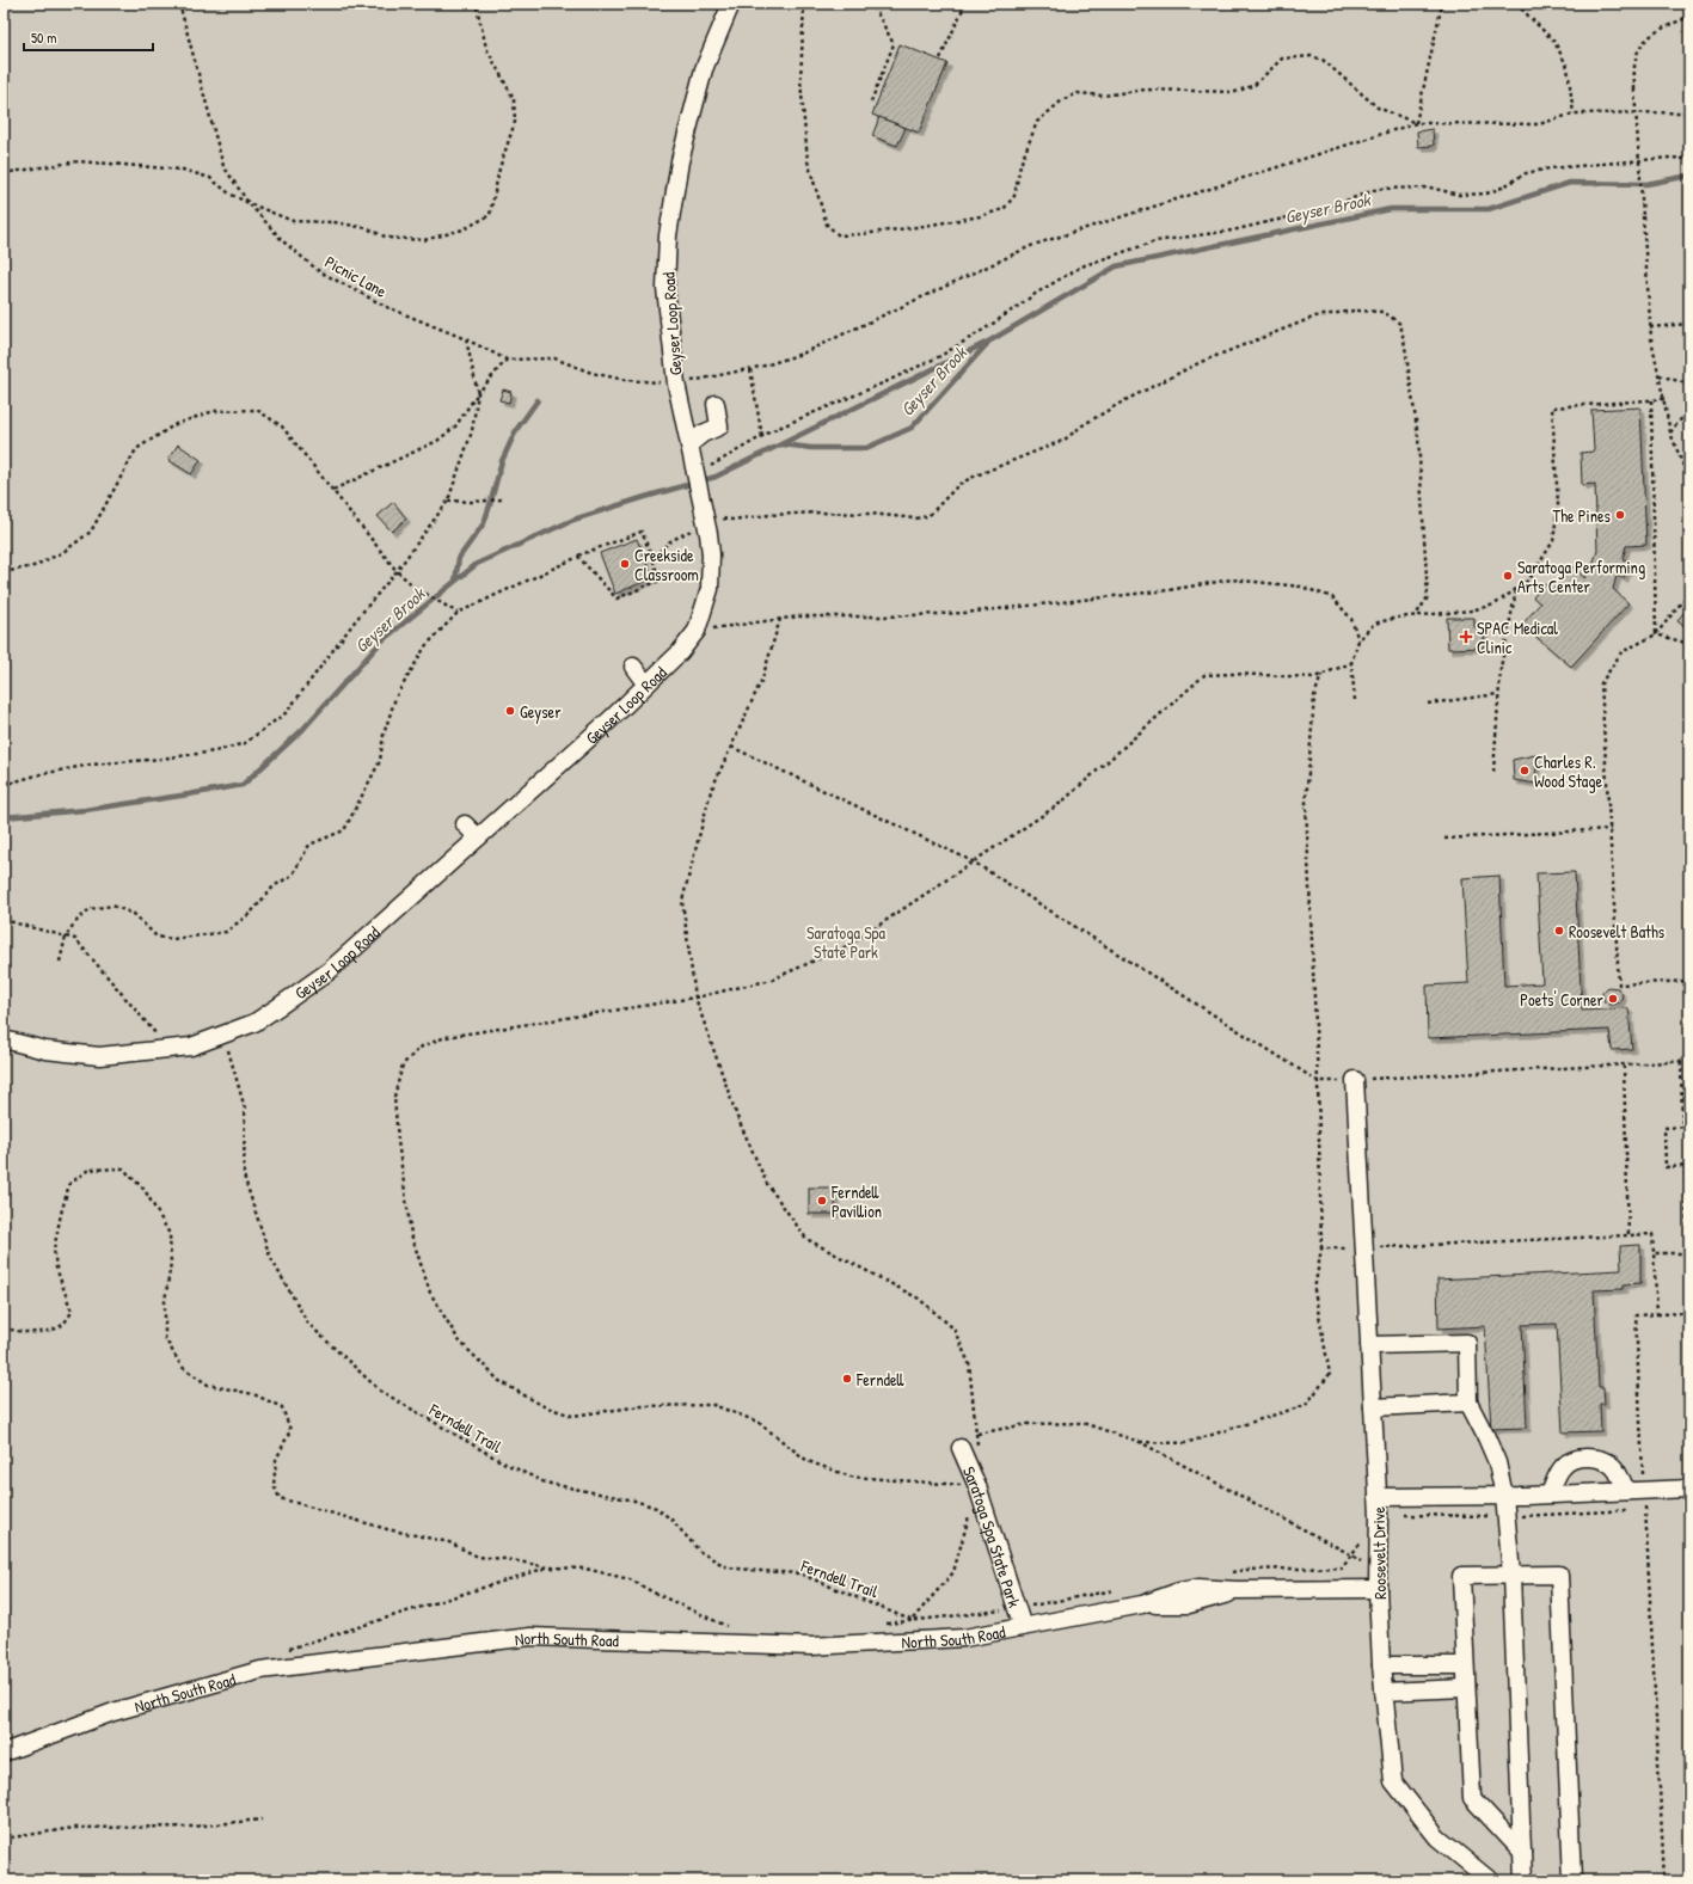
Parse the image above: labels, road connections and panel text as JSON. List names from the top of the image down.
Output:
{
  "streets": {
    "street": [
      "Geyser Loop Road",
      "Saratoga Spa State Park",
      "Roosevelt Drive",
      "North South Road"
    ],
    "path": ["Picnic Lane", "Ferndell Trail"]
  },
  "crossings": [
    ["Picnic Lane", "Geyser Loop Road"],
    ["Geyser Loop Road", "Ferndell Trail"],
    ["Saratoga Spa State Park", "North South Road"],
    ["Roosevelt Drive", "North South Road"]
  ],
  "water": ["Geyser Brook"],
  "parks": ["Saratoga Spa State Park"],
  "places": {
    "other": [
      "The Pines",
      "Creekside Classroom",
      "Saratoga Performing Arts Center",
      "Geyser",
      "Charles R. Wood Stage",
      "Roosevelt Baths",
      "Poets' Corner",
      "Ferndell Pavillion",
      "Ferndell"
    ],
    "health": ["SPAC Medical Clinic"]
  },
  "scale_bar": "50 m"
}
